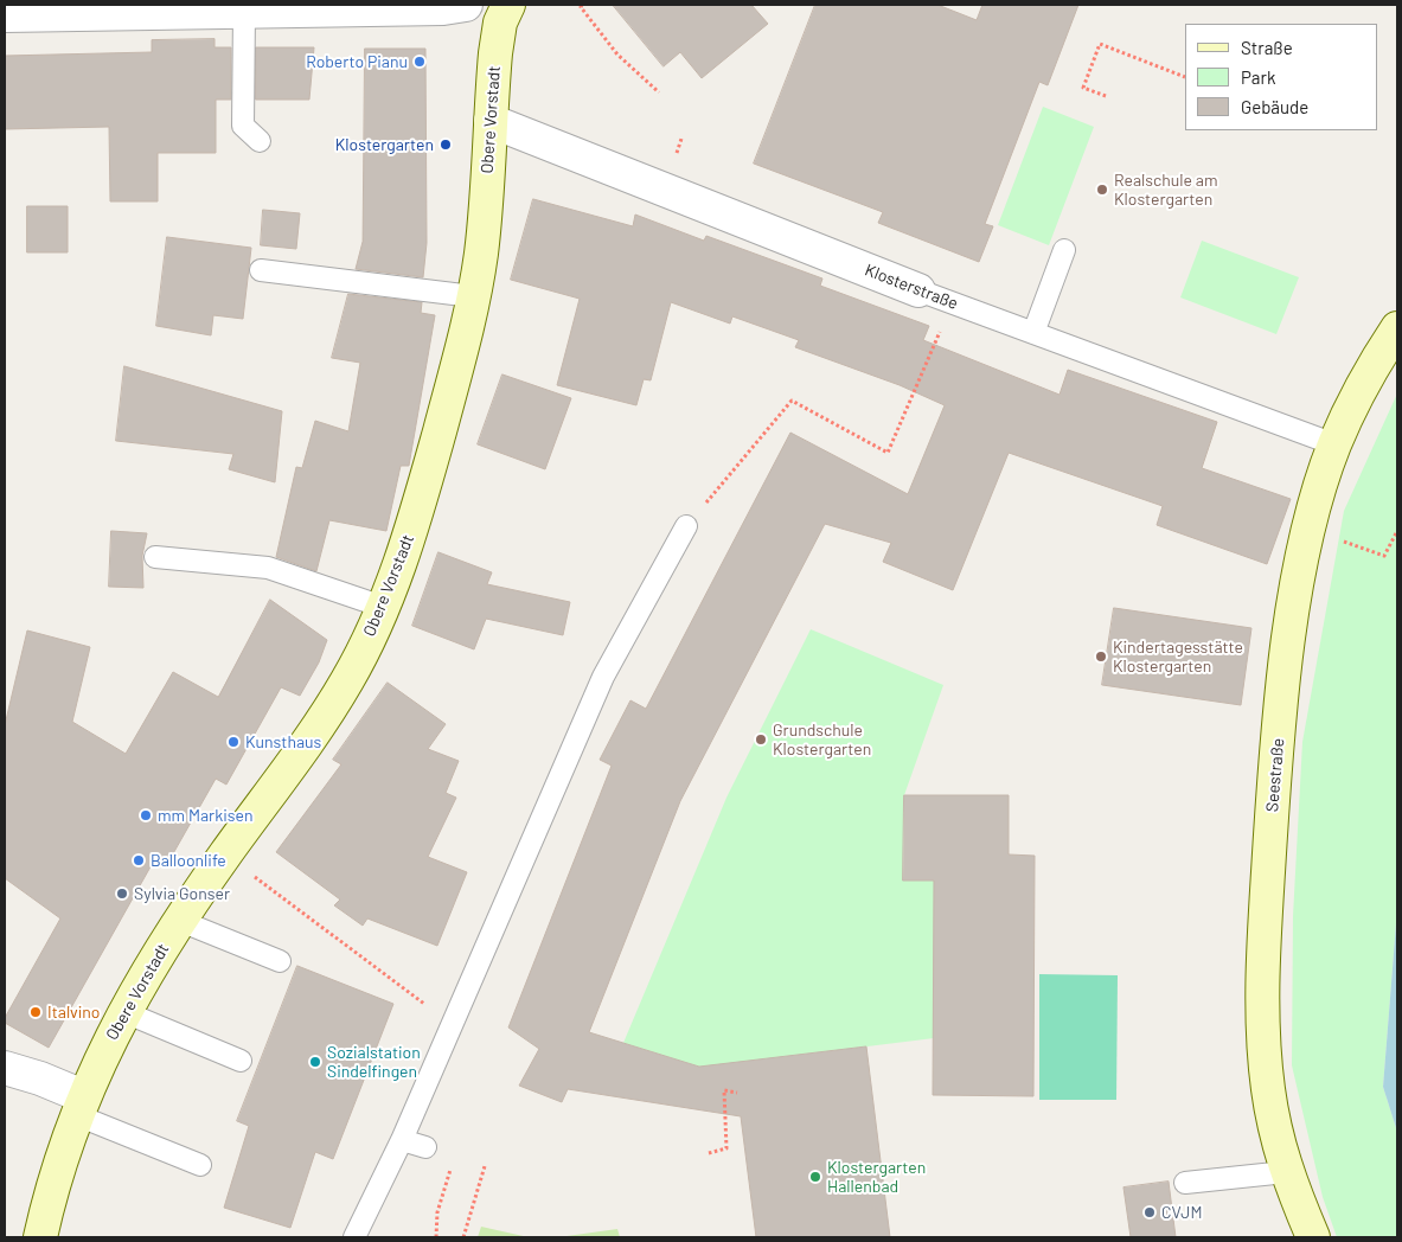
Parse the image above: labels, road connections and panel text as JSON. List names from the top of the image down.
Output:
{
  "streets": {
    "main road": ["Obere Vorstadt", "Seestraße"],
    "street": ["Klosterstraße"]
  },
  "crossings": [
    ["Obere Vorstadt", "Klosterstraße"],
    ["Klosterstraße", "Seestraße"]
  ],
  "places": [
    "Roberto Pianu",
    "Klostergarten",
    "Realschule am Klostergarten",
    "Kindertagesstätte Klostergarten",
    "Grundschule Klostergarten",
    "Kunsthaus",
    "mm Markisen",
    "Balloonlife",
    "Sylvia Gonser",
    "Italvino",
    "Sozialstation Sindelfingen",
    "Klostergarten Hallenbad",
    "CVJM"
  ],
  "legend": ["Straße", "Park", "Gebäude"]
}
